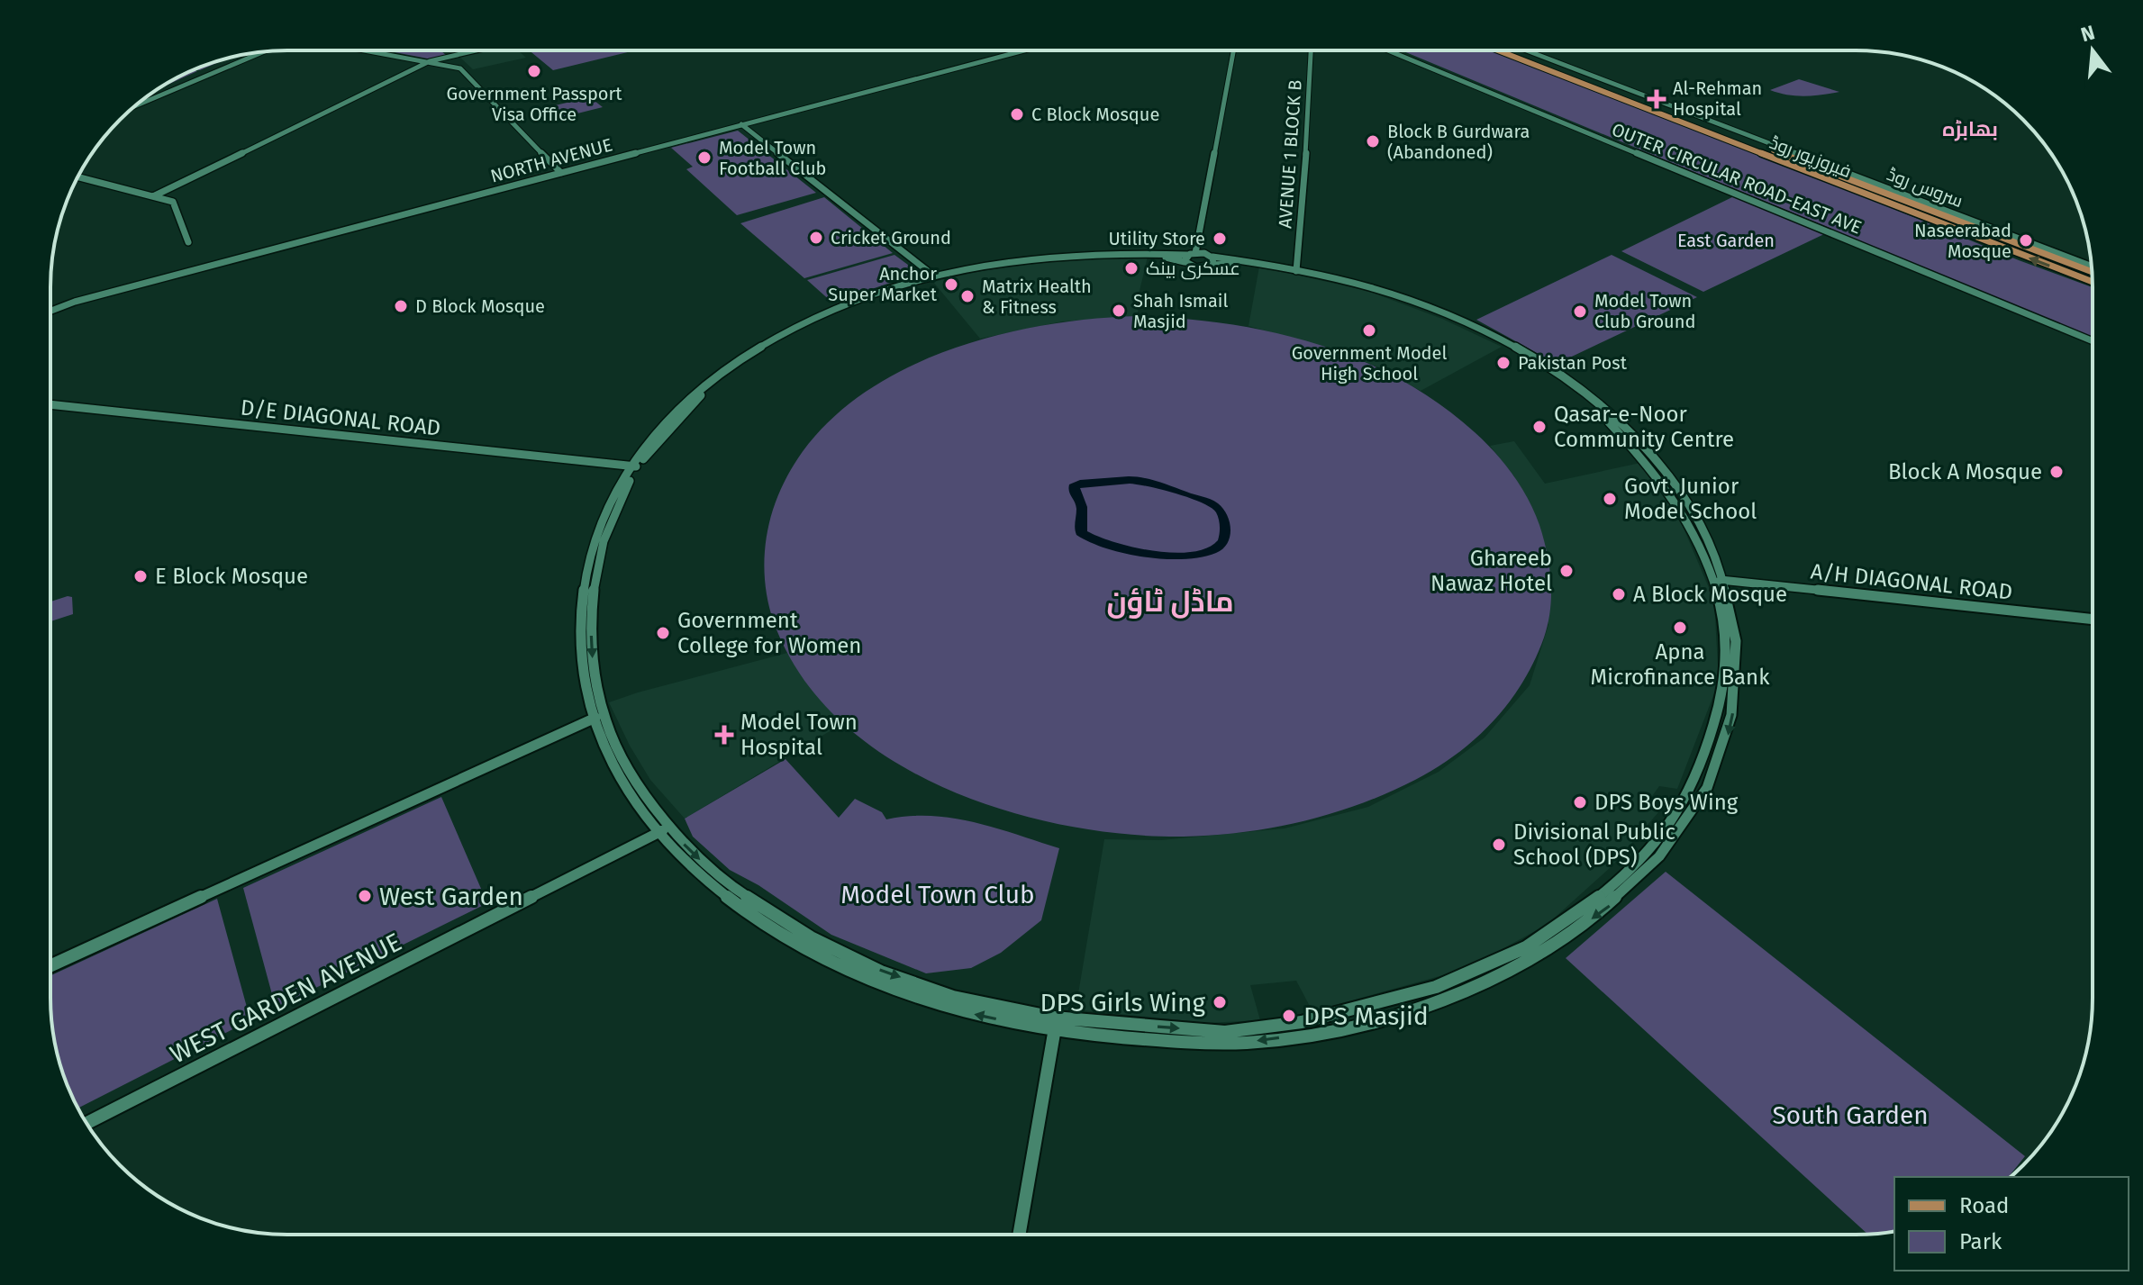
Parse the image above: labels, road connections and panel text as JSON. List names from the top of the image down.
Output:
{
  "streets": {
    "main road": ["فیروزپور روڈ"],
    "street": [
      "AVENUE 1 BLOCK B",
      "NORTH AVENUE",
      "OUTER CIRCULAR ROAD-EAST AVE",
      "سروس روڈ",
      "D/E DIAGONAL ROAD",
      "A/H DIAGONAL ROAD",
      "WEST GARDEN AVENUE"
    ]
  },
  "districts": ["بھابڑہ", "ماڈل ٹاؤن"],
  "parks": ["East Garden", "Model Town Club", "South Garden"],
  "places": {
    "other": [
      "Government Passport Visa Office",
      "C Block Mosque",
      "Block B Gurdwara (Abandoned)",
      "Model Town Football Club",
      "Cricket Ground",
      "Utility Store",
      "Naseerabad Mosque",
      "عسکری بینک",
      "Anchor Super Market",
      "Matrix Health & Fitness",
      "D Block Mosque",
      "Shah Ismail Masjid",
      "Model Town Club Ground",
      "Government Model High School",
      "Pakistan Post",
      "Qasar-e-Noor Community Centre",
      "Block A Mosque",
      "Govt. Junior Model School",
      "Ghareeb Nawaz Hotel",
      "E Block Mosque",
      "A Block Mosque",
      "Apna Microfinance Bank",
      "Government College for Women",
      "DPS Boys Wing",
      "Divisional Public School (DPS)",
      "West Garden",
      "DPS Girls Wing",
      "DPS Masjid"
    ],
    "health": ["Al-Rehman Hospital", "Model Town Hospital"]
  },
  "legend": ["Road", "Park"],
  "north": "top"
}
